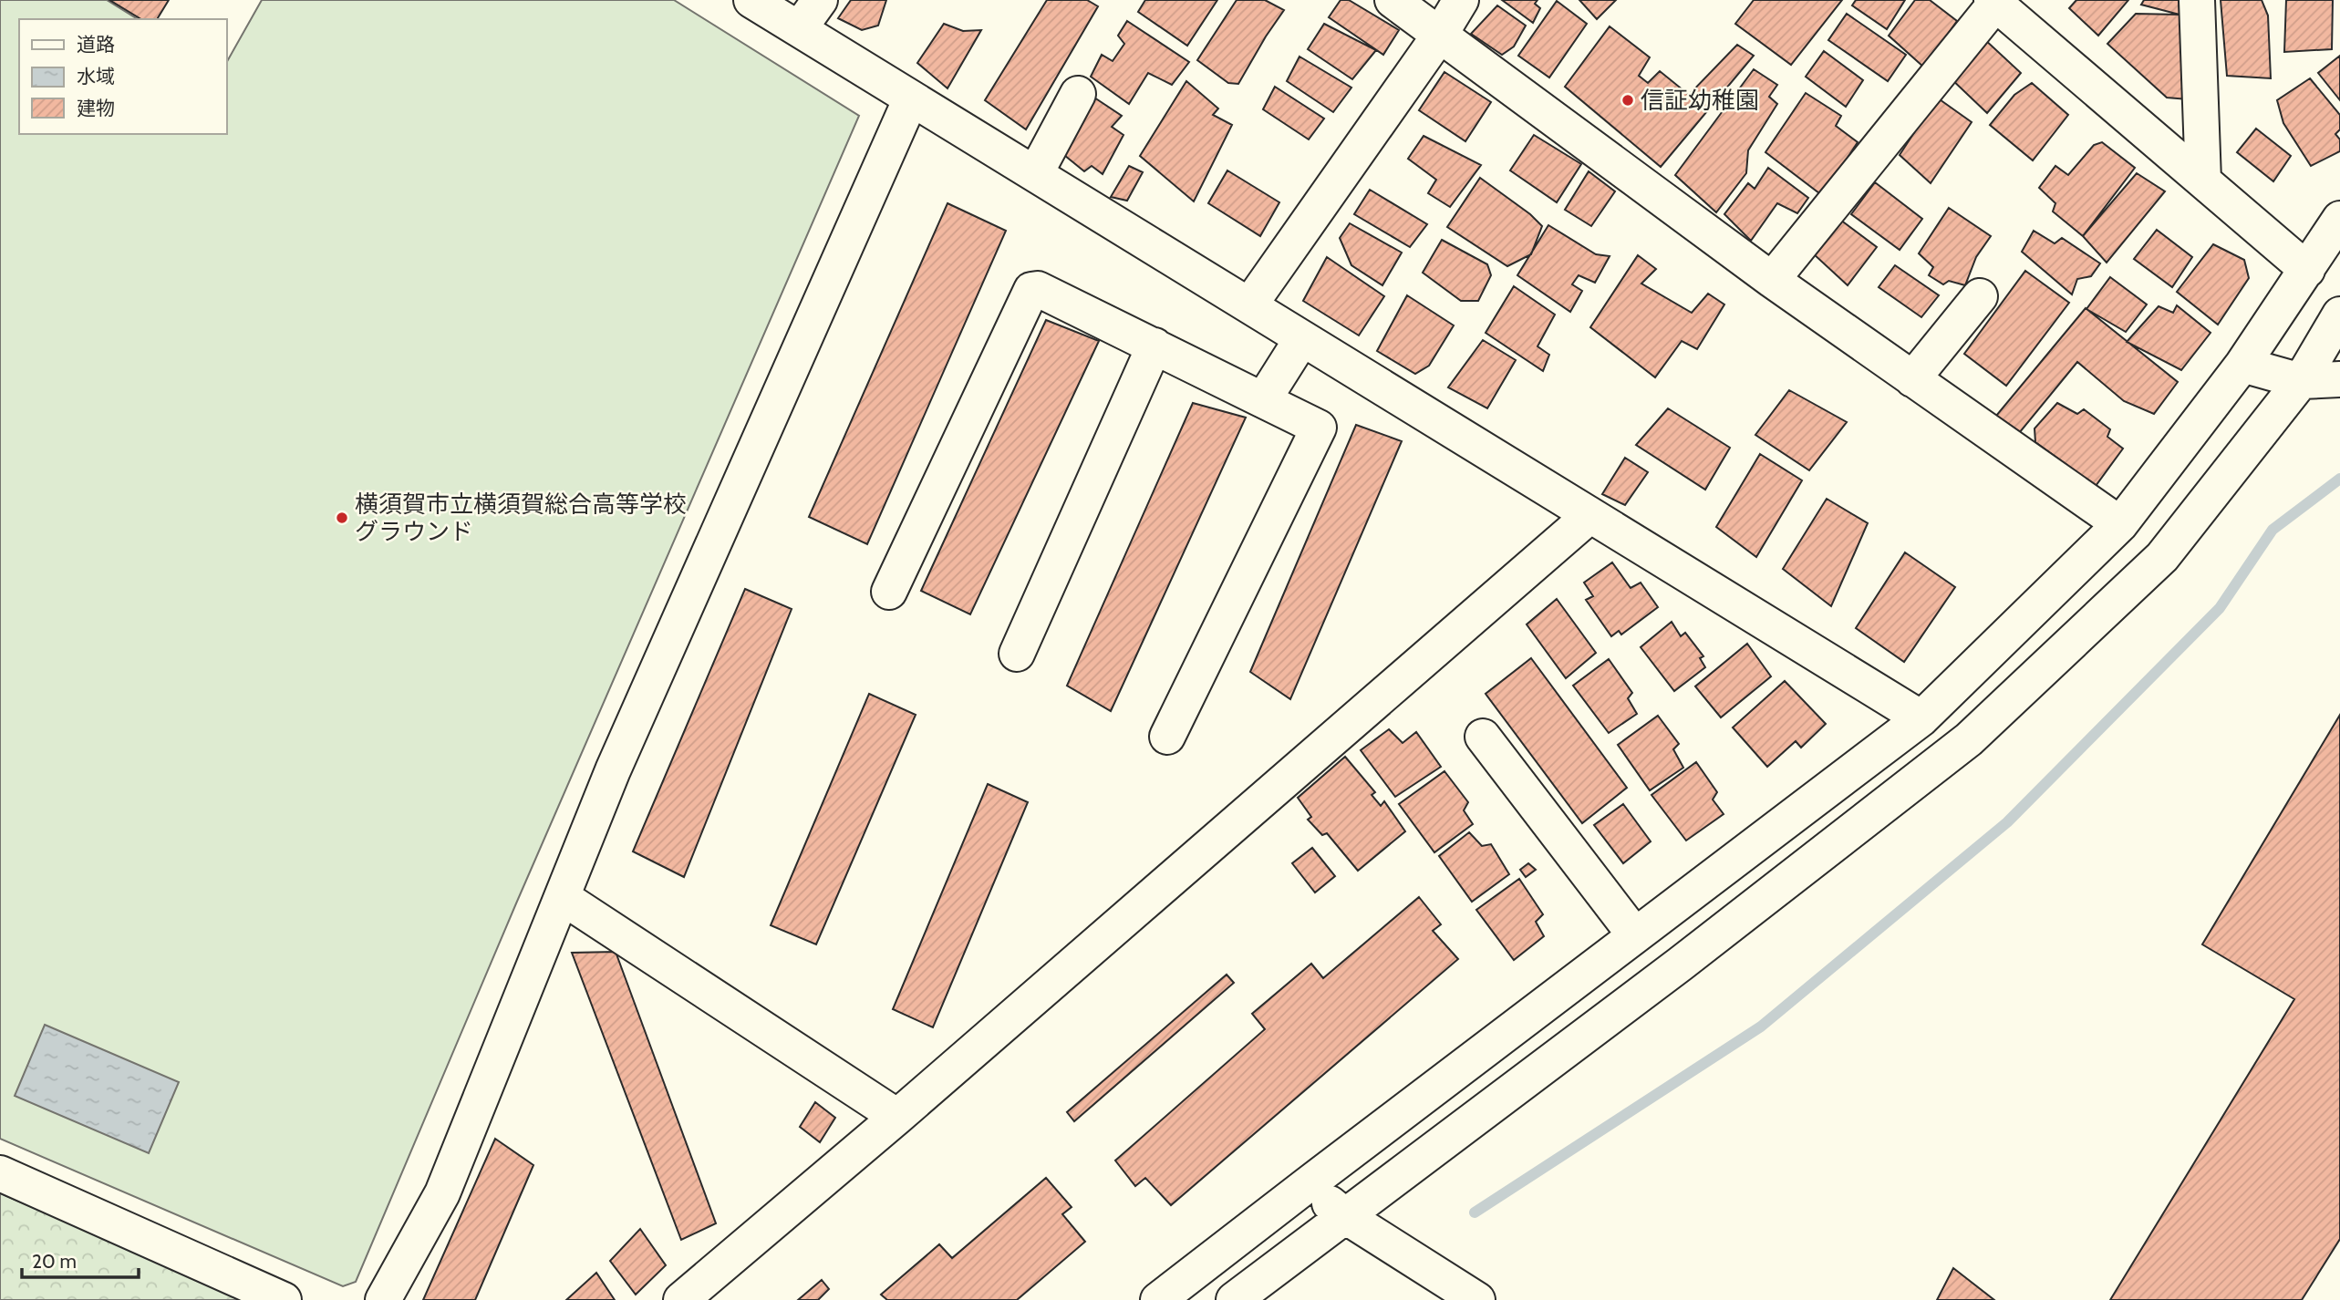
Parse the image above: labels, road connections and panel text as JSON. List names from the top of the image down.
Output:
{
  "places": ["信証幼稚園", "横須賀市立横須賀総合高等学校 グラウンド"],
  "legend": ["道路", "水域", "建物"],
  "scale_bar": "20 m"
}
